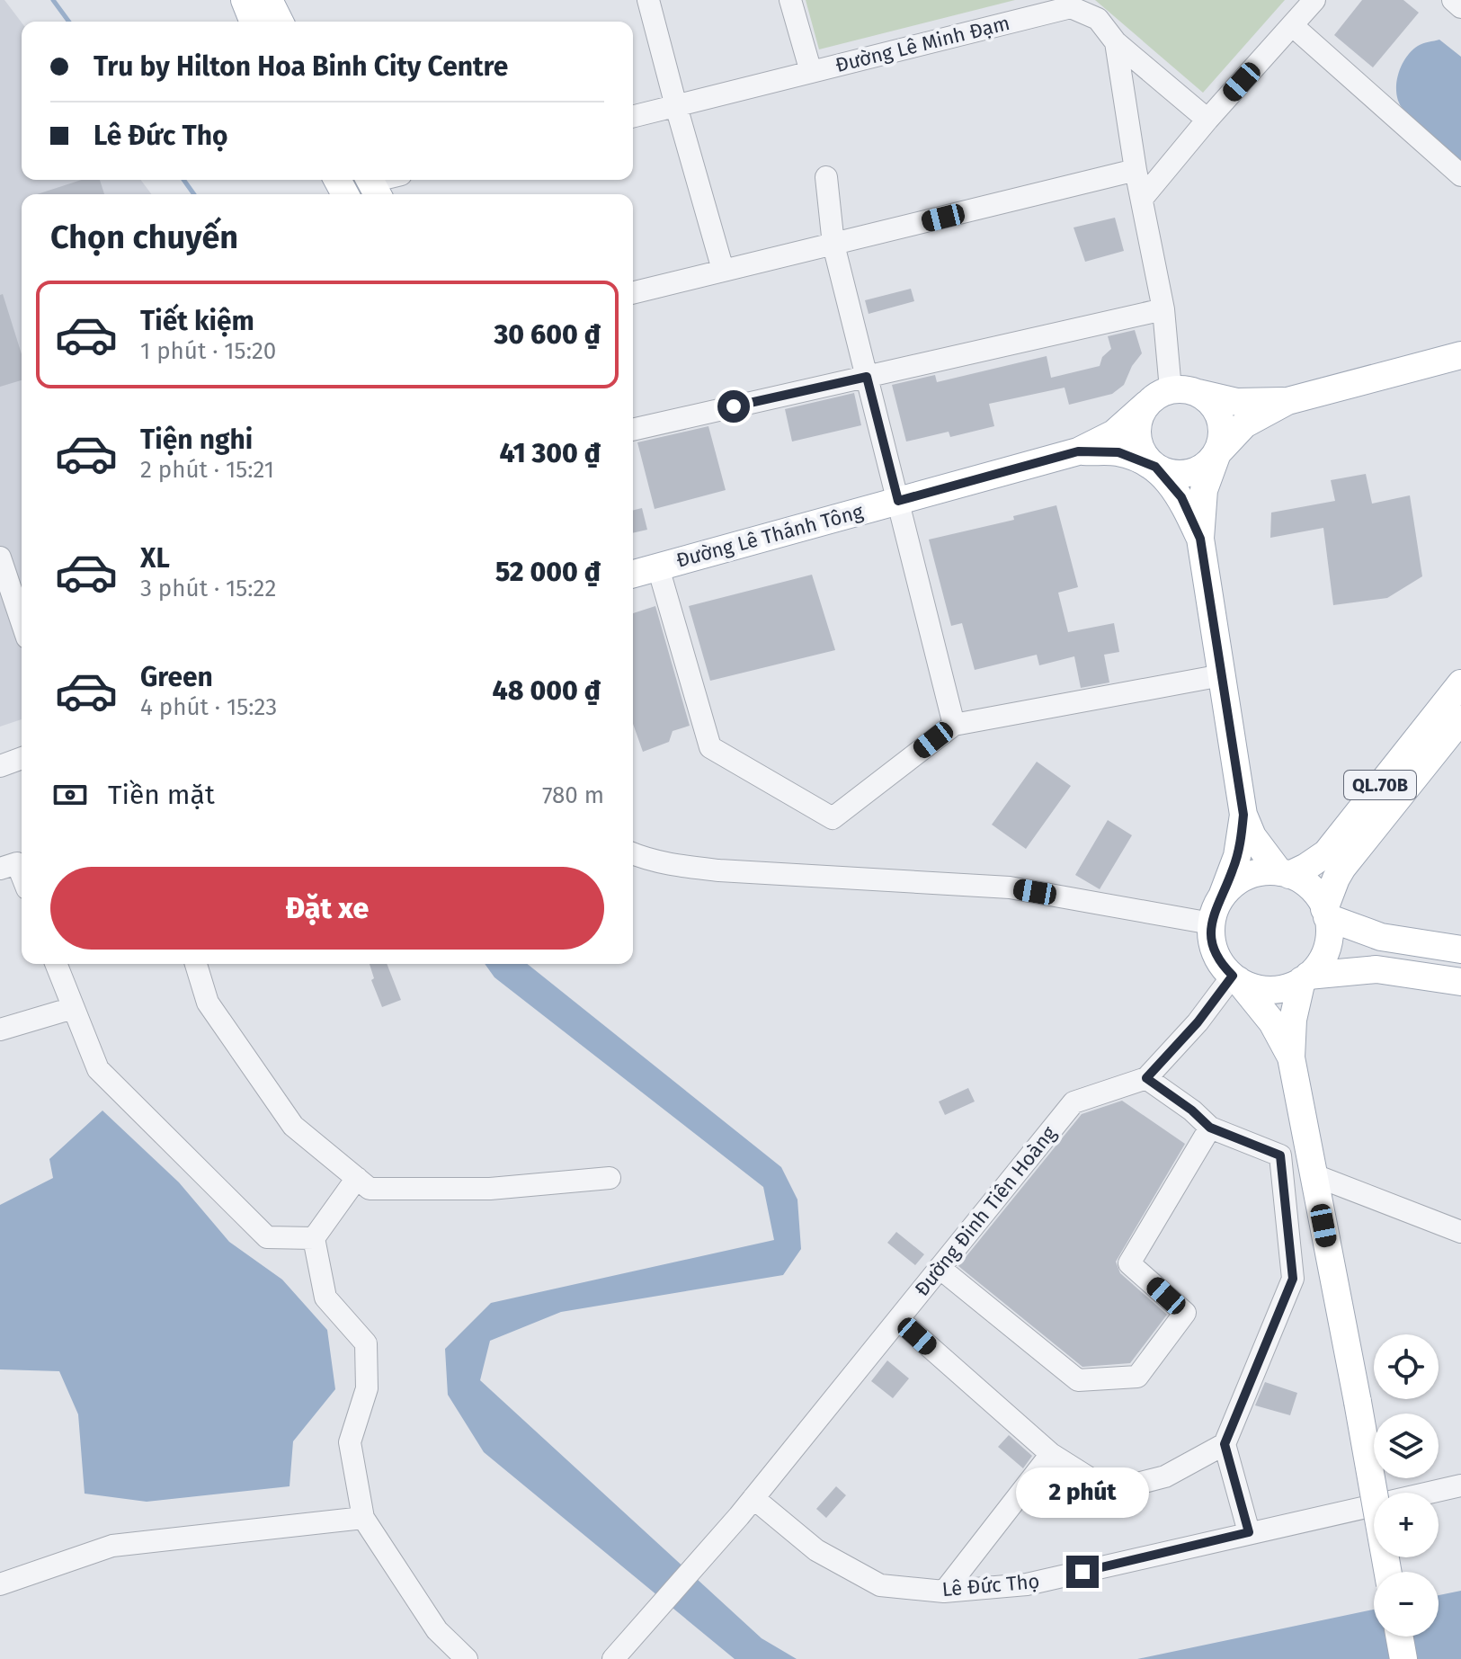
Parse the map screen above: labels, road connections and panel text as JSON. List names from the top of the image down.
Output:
{
  "streets": {
    "main road": ["Đường Lê Thánh Tông", "QL.70B"],
    "street": ["Đường Lê Minh Đạm", "Đường Đinh Tiên Hoàng", "Lê Đức Thọ"]
  },
  "crossings": [
    ["QL.70B", "Đường Đinh Tiên Hoàng"],
    ["Đường Đinh Tiên Hoàng", "Lê Đức Thọ"]
  ],
  "page": {
    "banner": ["Tru by Hilton Hoa Binh City Centre", "Lê Đức Thọ"],
    "heading": "Chọn chuyến",
    "list": [
      {
        "name": "Tiết kiệm",
        "note": "1 phút · 15:20",
        "value": "30 600 ₫"
      },
      {
        "name": "Tiện nghi",
        "note": "2 phút · 15:21",
        "value": "41 300 ₫"
      },
      {
        "name": "XL",
        "note": "3 phút · 15:22",
        "value": "52 000 ₫"
      },
      {
        "name": "Green",
        "note": "4 phút · 15:23",
        "value": "48 000 ₫"
      }
    ],
    "pay": ["Tiền mặt", "780 m"],
    "buttons": "Đặt xe",
    "map_buttons": ["+", "−"],
    "bubble": "2 phút"
  }
}
